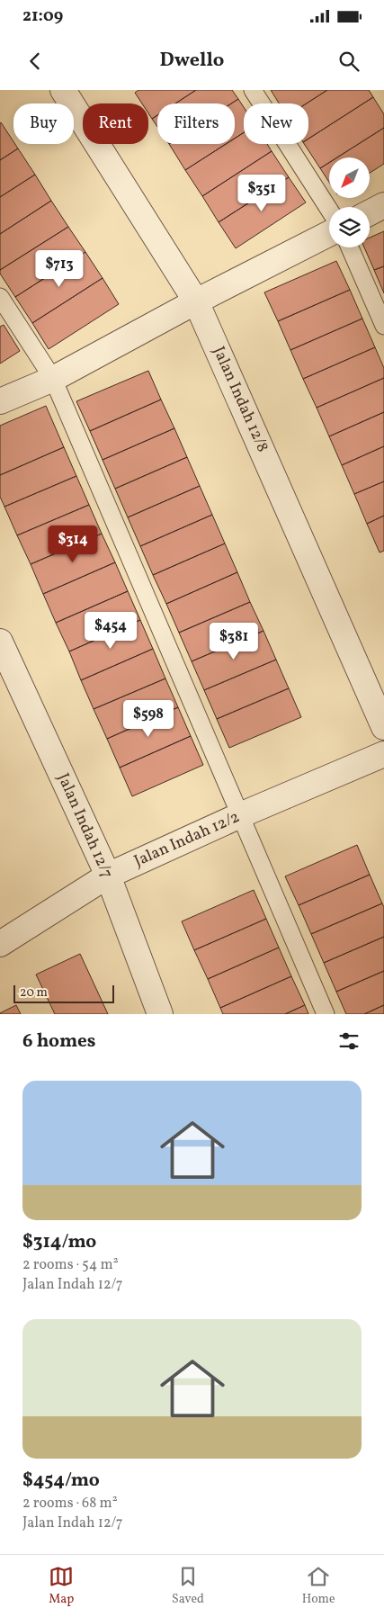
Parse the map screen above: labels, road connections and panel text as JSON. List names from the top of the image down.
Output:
{
  "streets": {
    "street": ["Jalan Indah 12/8", "Jalan Indah 12/7", "Jalan Indah 12/2"]
  },
  "crossings": [
    ["Jalan Indah 12/7", "Jalan Indah 12/2"]
  ],
  "scale_bar": "20 m",
  "north": "bottom left",
  "page": {
    "status": "21:09",
    "header": "Dwello",
    "chip": [
      "Buy",
      "Rent",
      "Filters",
      "New"
    ],
    "price": [
      "$351",
      "$713",
      "$314",
      "$454",
      "$381",
      "$598"
    ],
    "scale": "20 m",
    "heading": "6 homes",
    "list": [
      {
        "name": "$314/mo",
        "note": "2 rooms · 54 m² · Jalan Indah 12/7"
      },
      {
        "name": "$454/mo",
        "note": "2 rooms · 68 m² · Jalan Indah 12/7"
      }
    ],
    "tabs": ["Map", "Saved", "Home"]
  }
}
